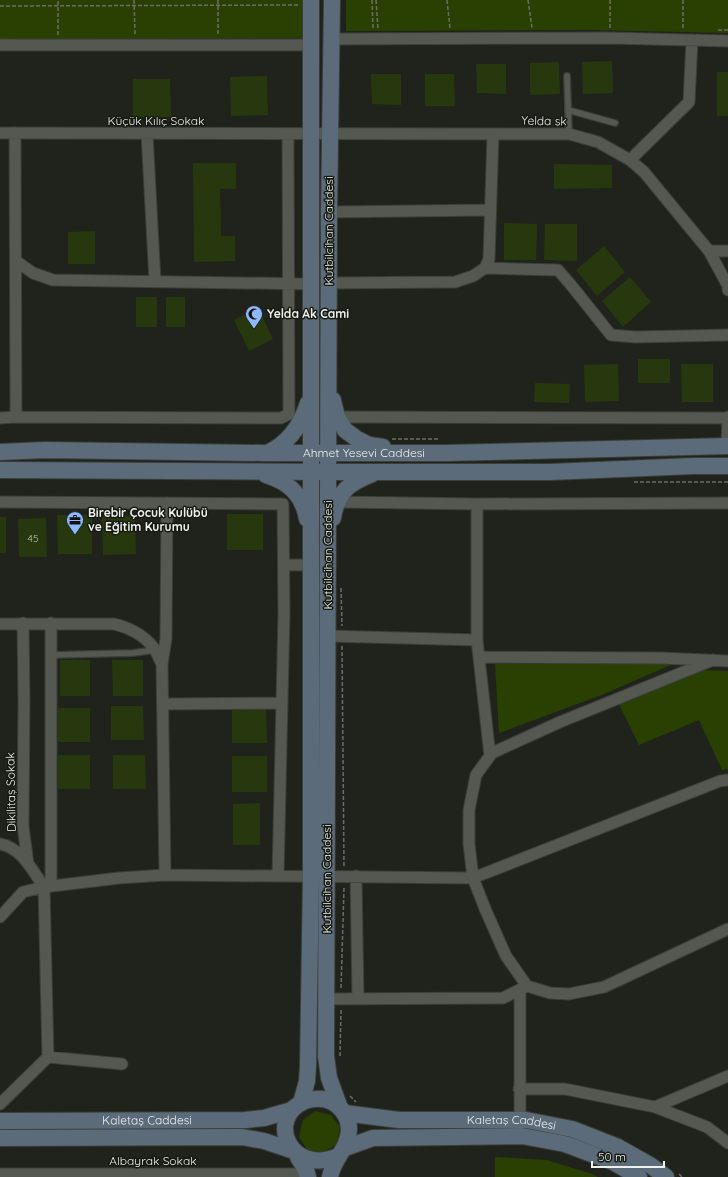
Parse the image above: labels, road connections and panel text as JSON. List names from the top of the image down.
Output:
{
  "streets": {
    "street": [
      "Küçük Kılıç Sokak",
      "Yelda sk",
      "Kutbilcihan Caddesi",
      "Ahmet Yesevi Caddesi",
      "Dikilitaş Sokak",
      "Kaletaş Caddesi",
      "Albayrak Sokak"
    ]
  },
  "crossings": [
    ["Küçük Kılıç Sokak", "Yelda sk"],
    ["Küçük Kılıç Sokak", "Kutbilcihan Caddesi"],
    ["Yelda sk", "Kutbilcihan Caddesi"],
    ["Kutbilcihan Caddesi", "Ahmet Yesevi Caddesi"],
    ["Kutbilcihan Caddesi", "Kaletaş Caddesi"]
  ],
  "places": {
    "mosque": ["Yelda Ak Cami"],
    "office": ["Birebir Çocuk Kulübü ve Eğitim Kurumu"]
  },
  "house_numbers": ["45"],
  "scale_bar": "50 m"
}
